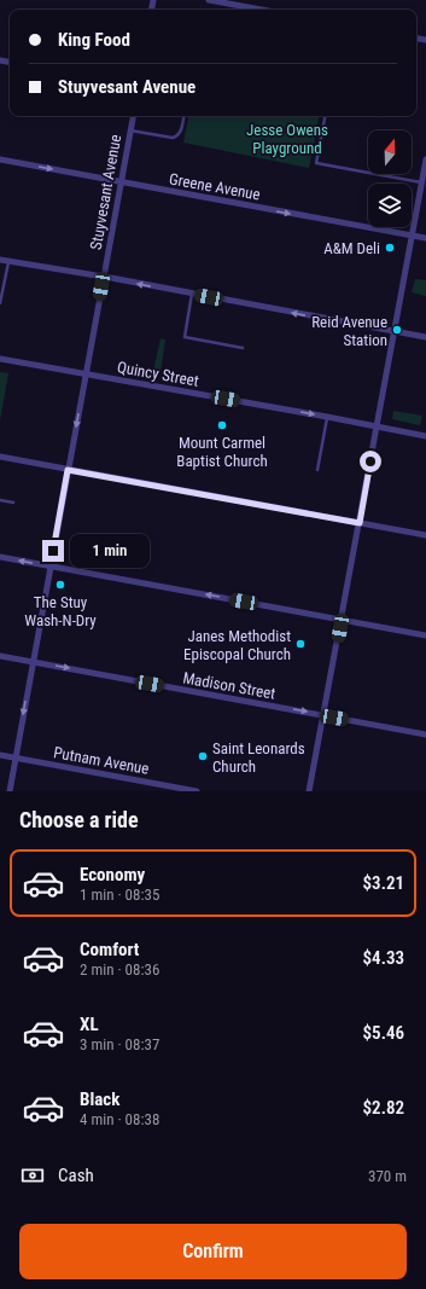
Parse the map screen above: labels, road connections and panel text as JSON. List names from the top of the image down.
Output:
{
  "streets": {
    "street": [
      "Greene Avenue",
      "Stuyvesant Avenue",
      "Quincy Street",
      "Madison Street",
      "Putnam Avenue"
    ]
  },
  "crossings": [
    ["Greene Avenue", "Stuyvesant Avenue"],
    ["Stuyvesant Avenue", "Quincy Street"]
  ],
  "one_way": ["Greene Avenue", "Quincy Street", "Madison Street"],
  "parks": ["Jesse Owens Playground"],
  "places": [
    "A&M Deli",
    "Reid Avenue Station",
    "Mount Carmel Baptist Church",
    "The Stuy Wash-N-Dry",
    "Janes Methodist Episcopal Church",
    "Saint Leonards Church"
  ],
  "north": "top",
  "page": {
    "banner": ["King Food", "Stuyvesant Avenue"],
    "bubble": "1 min",
    "heading": "Choose a ride",
    "list": [
      {
        "name": "Economy",
        "note": "1 min · 08:35",
        "value": "$3.21"
      },
      {
        "name": "Comfort",
        "note": "2 min · 08:36",
        "value": "$4.33"
      },
      {
        "name": "XL",
        "note": "3 min · 08:37",
        "value": "$5.46"
      },
      {
        "name": "Black",
        "note": "4 min · 08:38",
        "value": "$2.82"
      }
    ],
    "pay": ["Cash", "370 m"],
    "buttons": "Confirm"
  }
}
